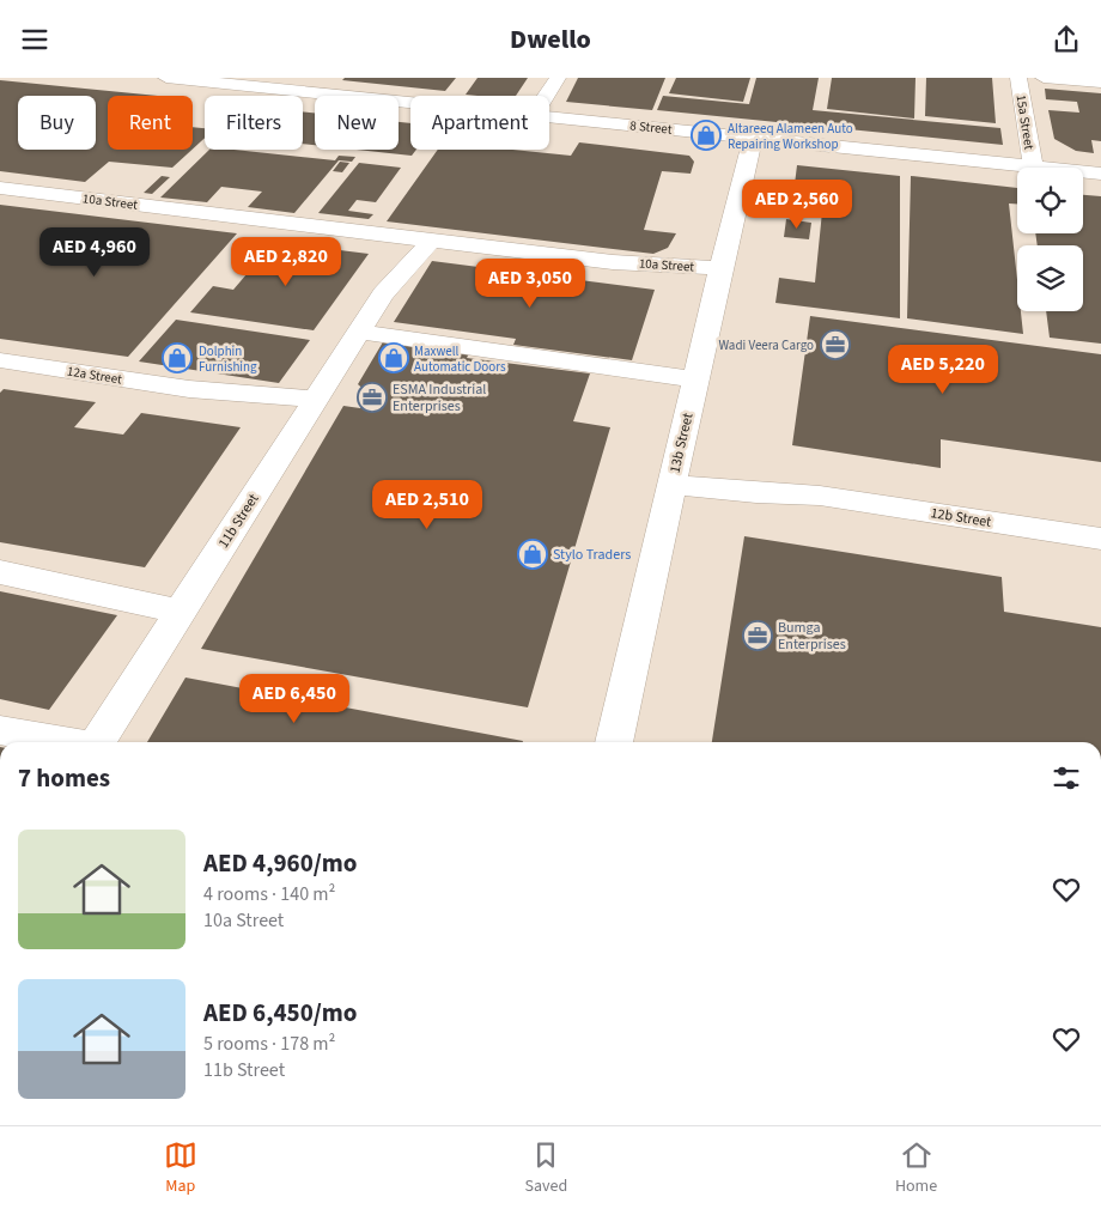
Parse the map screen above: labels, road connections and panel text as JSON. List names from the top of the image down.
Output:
{
  "streets": {
    "street": [
      "15a Street",
      "8 Street",
      "10a Street",
      "12a Street",
      "13b Street",
      "12b Street",
      "11b Street"
    ]
  },
  "crossings": [
    ["15a Street", "8 Street"],
    ["8 Street", "13b Street"],
    ["10a Street", "13b Street"],
    ["10a Street", "11b Street"],
    ["12a Street", "11b Street"],
    ["13b Street", "12b Street"]
  ],
  "places": {
    "shop": [
      "Altareeq Alameen Auto Repairing Workshop",
      "Dolphin Furnishing",
      "Maxwell Automatic Doors",
      "Stylo Traders"
    ],
    "office": ["Wadi Veera Cargo", "ESMA Industrial Enterprises", "Bumga Enterprises"]
  },
  "page": {
    "header": "Dwello",
    "chip": [
      "Buy",
      "Rent",
      "Filters",
      "New",
      "Apartment"
    ],
    "price": [
      "AED 2,560",
      "AED 4,960",
      "AED 2,820",
      "AED 3,050",
      "AED 5,220",
      "AED 2,510",
      "AED 6,450"
    ],
    "heading": "7 homes",
    "list": [
      {
        "name": "AED 4,960/mo",
        "note": "4 rooms · 140 m² · 10a Street"
      },
      {
        "name": "AED 6,450/mo",
        "note": "5 rooms · 178 m² · 11b Street"
      }
    ],
    "tabs": ["Map", "Saved", "Home"]
  }
}
